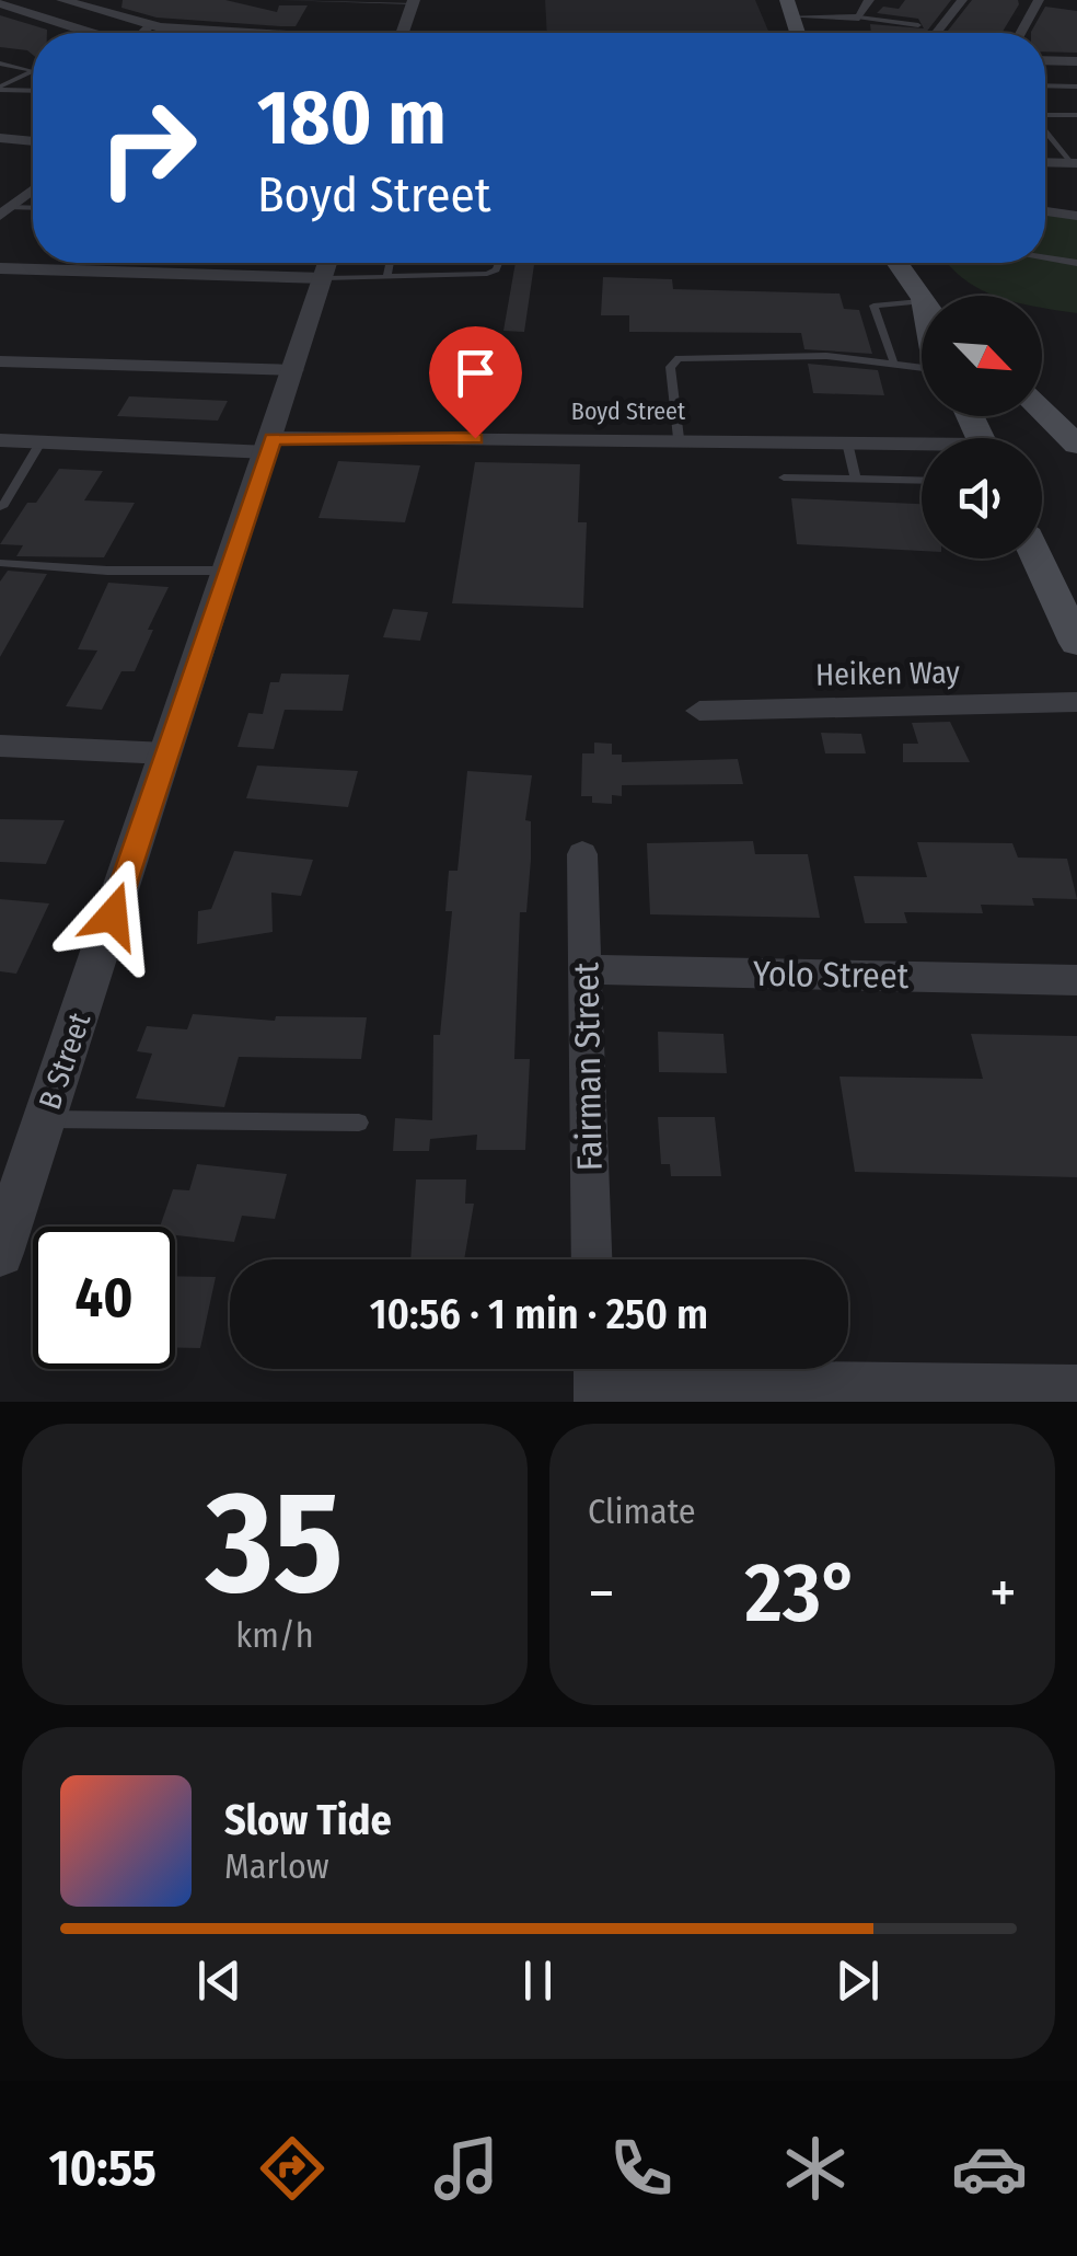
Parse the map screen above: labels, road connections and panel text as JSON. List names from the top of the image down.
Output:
{
  "streets": {
    "street": [
      "Boyd Street",
      "Heiken Way",
      "Yolo Street",
      "B Street",
      "Fairman Street"
    ]
  },
  "crossings": [
    ["Boyd Street", "B Street"],
    ["Yolo Street", "Fairman Street"]
  ],
  "north": "bottom right",
  "page": {
    "turn": ["180 m", "Boyd Street"],
    "limit": "40",
    "trip": "10:56 · 1 min · 250 m",
    "tile": [
      ["35", "km/h"],
      "Climate"
    ],
    "heat": ["−", "23°", "+"],
    "song": ["Slow Tide", "Marlow"],
    "tabs": "10:55"
  }
}
